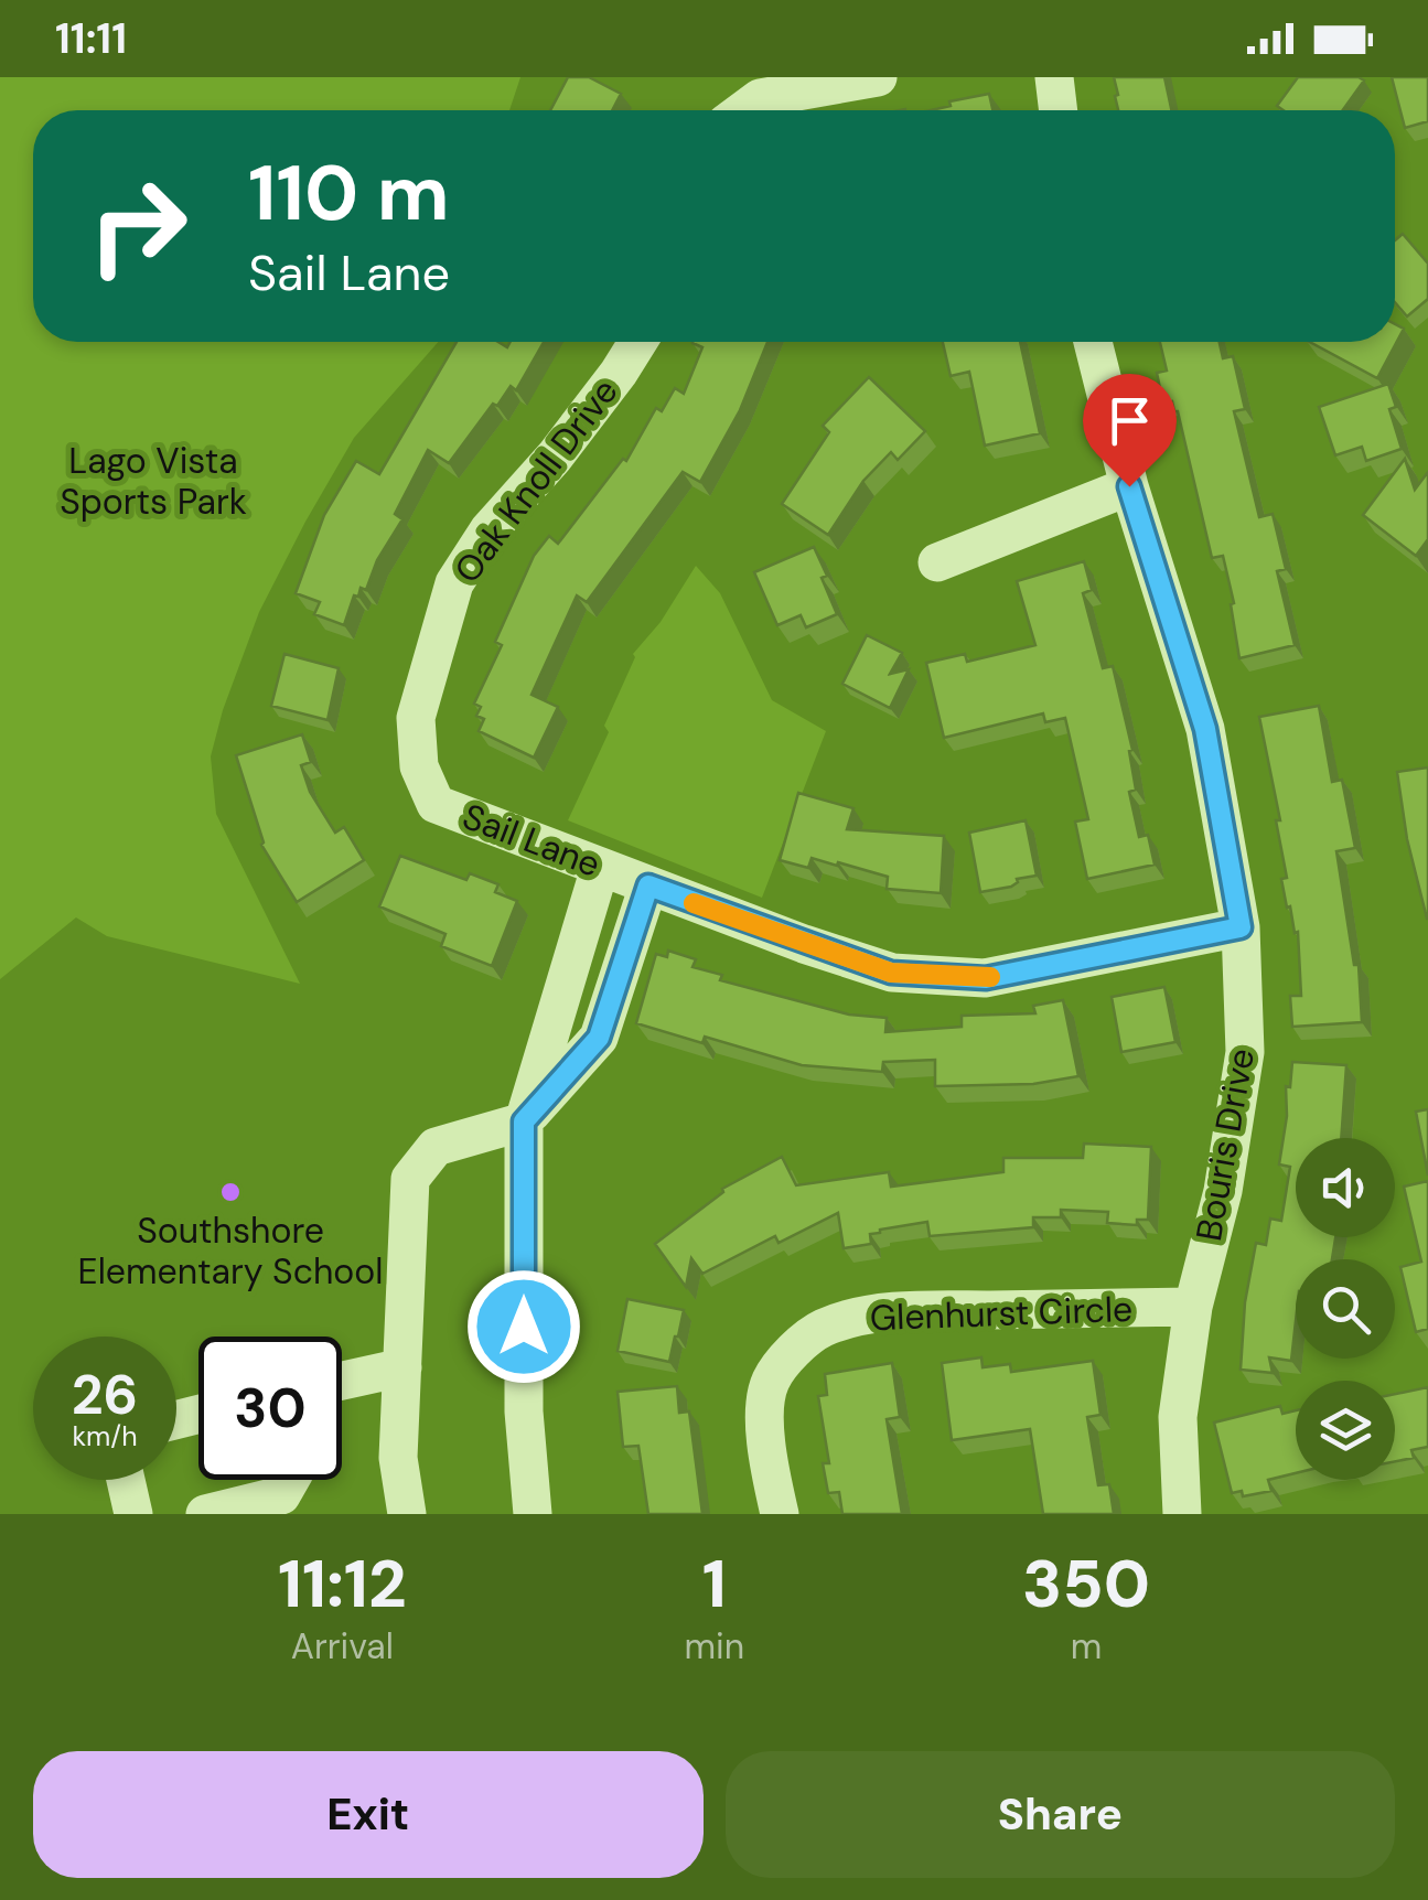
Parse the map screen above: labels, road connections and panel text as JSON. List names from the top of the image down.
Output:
{
  "streets": {
    "street": [
      "Oak Knoll Drive",
      "Sail Lane",
      "Bouris Drive",
      "Glenhurst Circle"
    ]
  },
  "crossings": [
    ["Oak Knoll Drive", "Sail Lane"],
    ["Sail Lane", "Bouris Drive"],
    ["Bouris Drive", "Glenhurst Circle"]
  ],
  "parks": ["Lago Vista Sports Park"],
  "places": ["Southshore Elementary School"],
  "page": {
    "status": "11:11",
    "turn": ["110 m", "Sail Lane"],
    "speed": "26 km/h",
    "limit": "30",
    "eta": [
      "11:12",
      "Arrival",
      "1",
      "min",
      "350",
      "m"
    ],
    "buttons": ["Exit", "Share"]
  }
}
